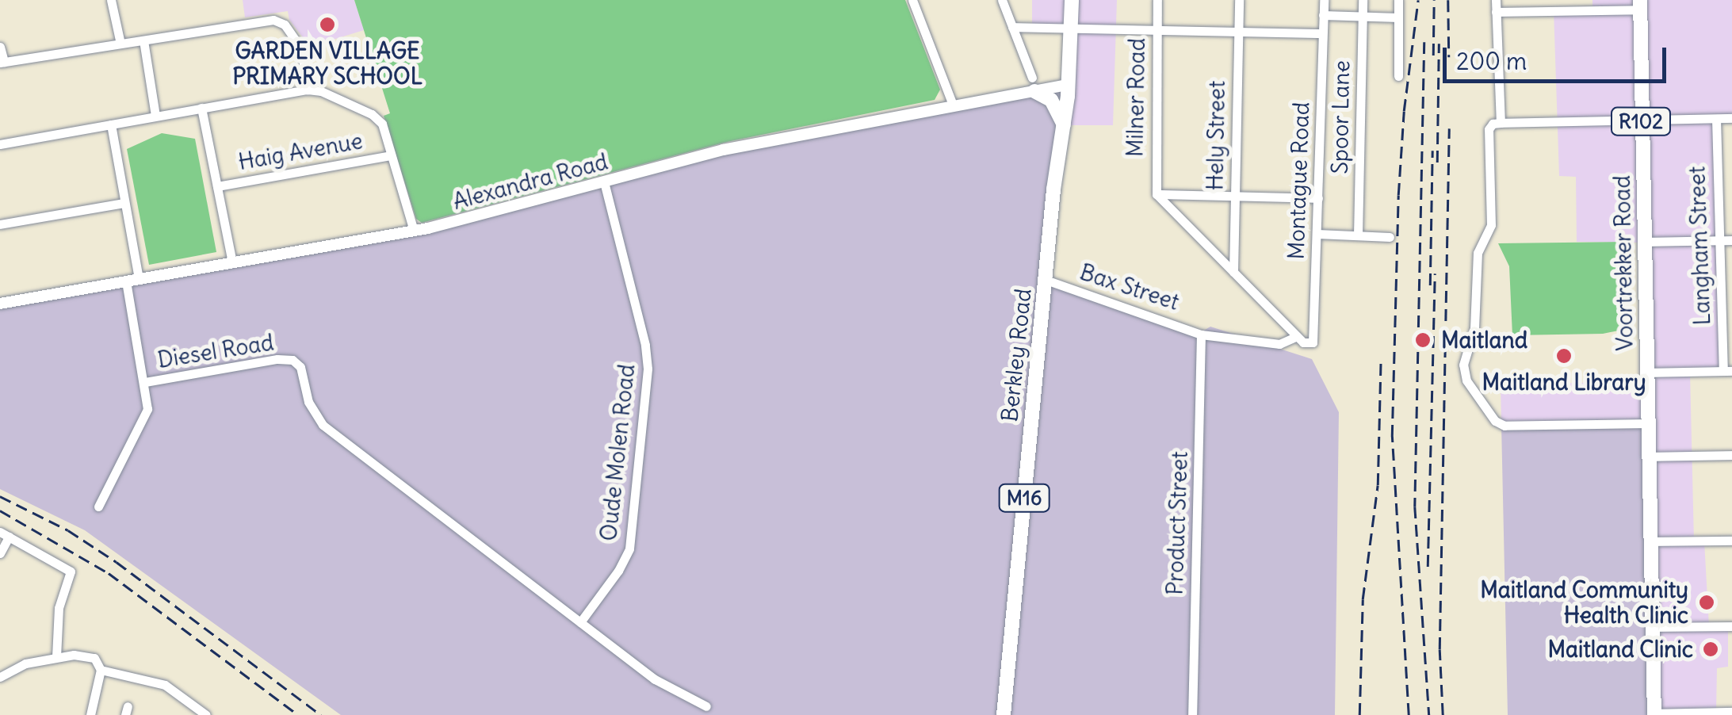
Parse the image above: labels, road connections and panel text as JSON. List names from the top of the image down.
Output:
{
  "streets": {
    "main road": [
      "R102",
      "Voortrekker Road",
      "Berkley Road",
      "M16"
    ],
    "street": [
      "Milner Road",
      "Spoor Lane",
      "Hely Street",
      "Haig Avenue",
      "Montague Road",
      "Alexandra Road",
      "Langham Street",
      "Bax Street",
      "Diesel Road",
      "Oude Molen Road",
      "Product Street"
    ]
  },
  "crossings": [
    ["Montague Road", "Bax Street"],
    ["Alexandra Road", "Berkley Road"],
    ["Alexandra Road", "Oude Molen Road"],
    ["Bax Street", "Berkley Road"],
    ["Bax Street", "Product Street"],
    ["Diesel Road", "Oude Molen Road"]
  ],
  "places": [
    "GARDEN VILLAGE PRIMARY SCHOOL",
    "Maitland",
    "Maitland Library",
    "Maitland Community Health Clinic",
    "Maitland Clinic"
  ],
  "scale_bar": "200 m"
}
